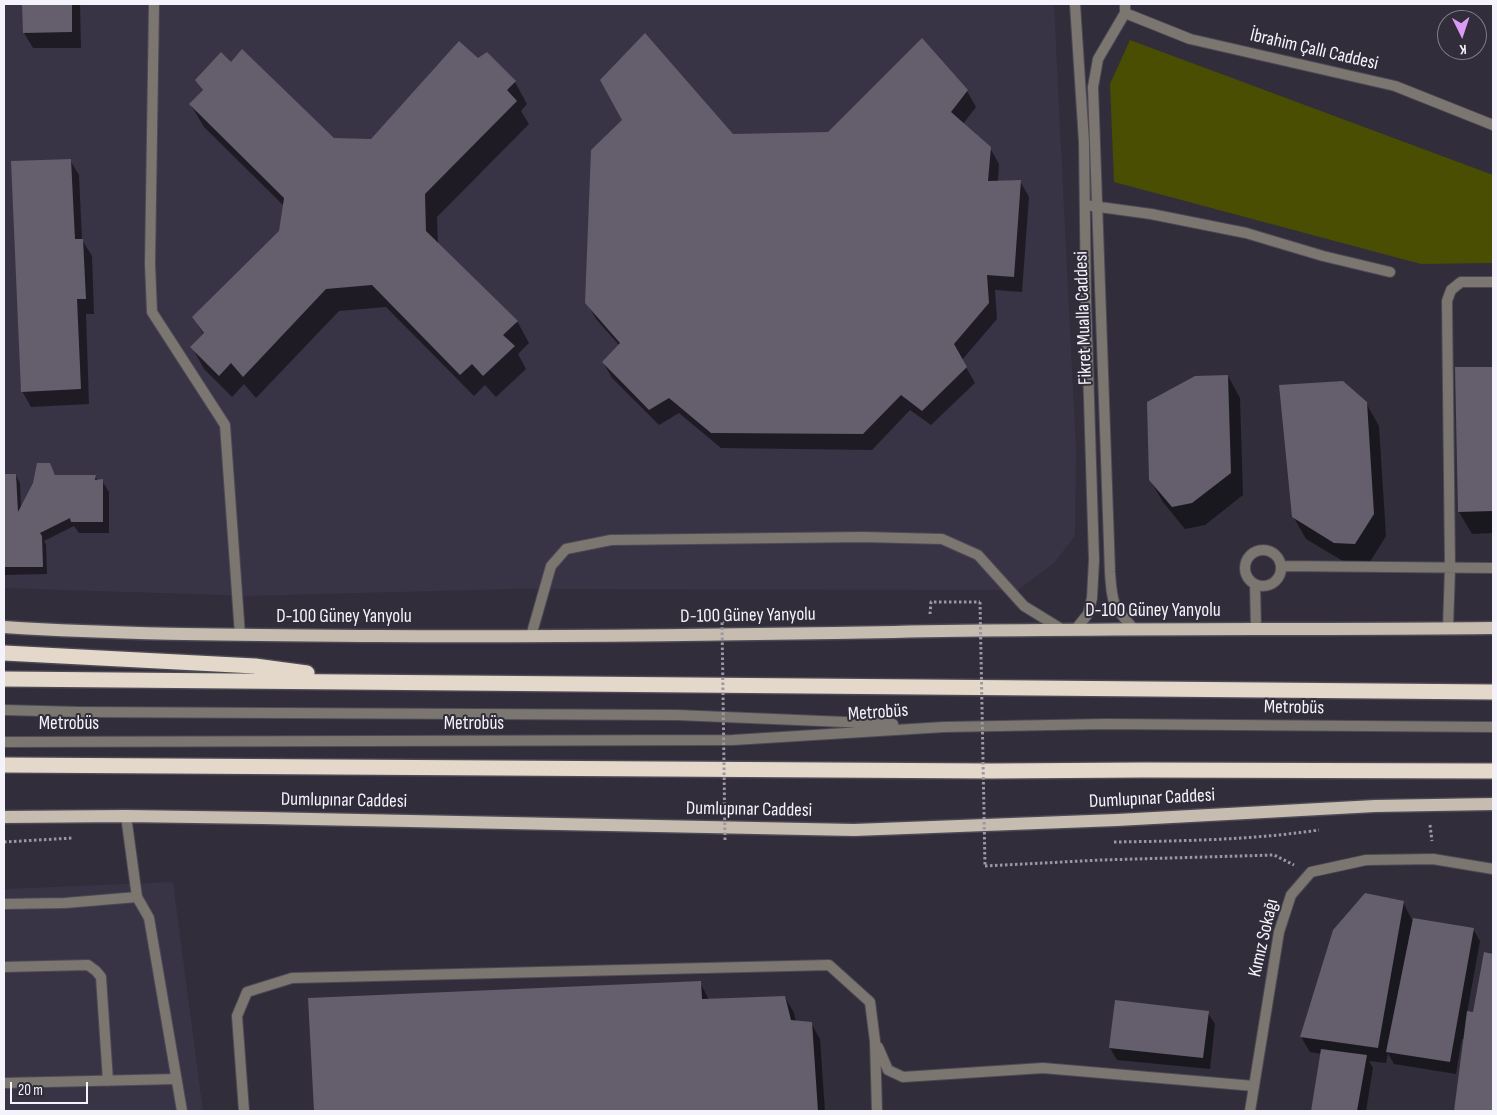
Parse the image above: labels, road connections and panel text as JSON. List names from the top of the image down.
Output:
{
  "streets": {
    "main road": ["D-100 Güney Yanyolu", "Dumlupınar Caddesi"],
    "street": [
      "İbrahim Çallı Caddesi",
      "Fikret Mualla Caddesi",
      "Metrobüs",
      "Kımız Sokağı"
    ]
  },
  "crossings": [
    ["İbrahim Çallı Caddesi", "Fikret Mualla Caddesi"],
    ["Fikret Mualla Caddesi", "D-100 Güney Yanyolu"]
  ],
  "scale_bar": "20 m",
  "north": "bottom"
}
